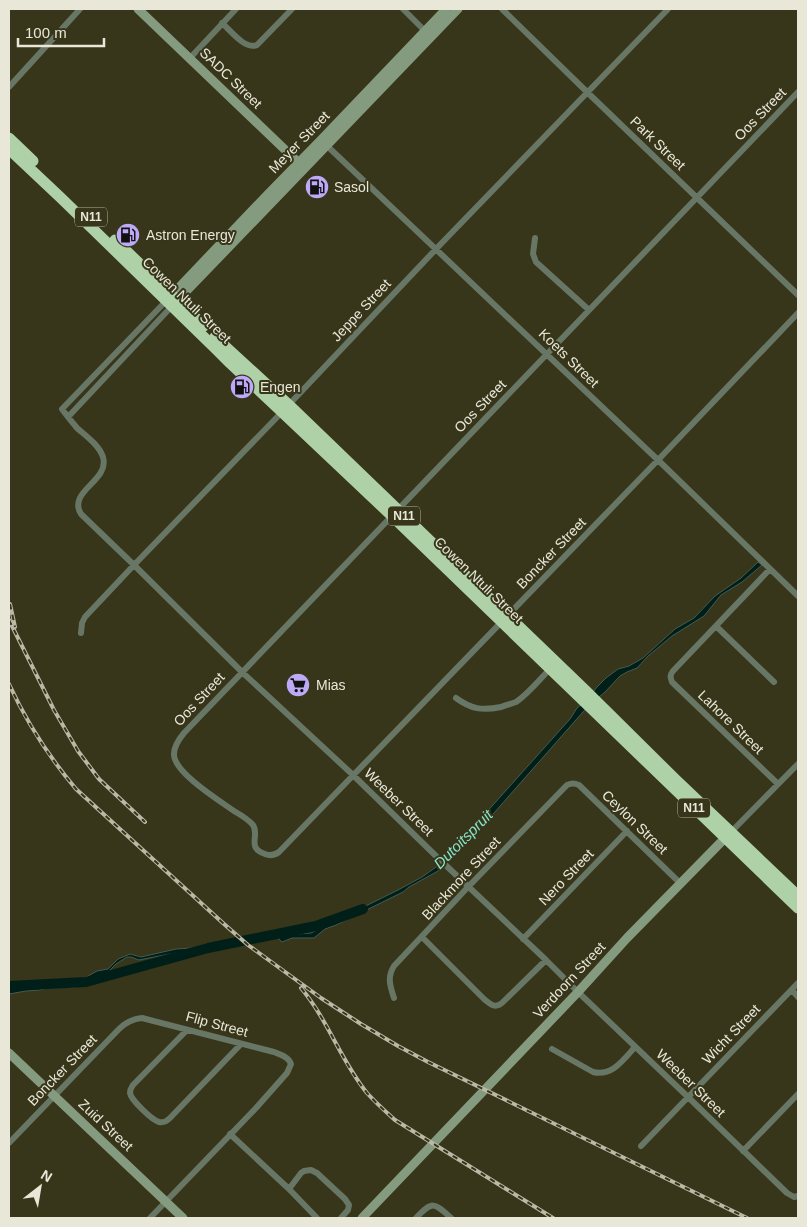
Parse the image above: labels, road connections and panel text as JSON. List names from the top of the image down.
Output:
{
  "streets": {
    "highway": ["N11", "Cowen Ntuli Street"],
    "street": [
      "SADC Street",
      "Oos Street",
      "Meyer Street",
      "Park Street",
      "Jeppe Street",
      "Koets Street",
      "Boncker Street",
      "Lahore Street",
      "Weeber Street",
      "Ceylon Street",
      "Nero Street",
      "Blackmore Street",
      "Verdoorn Street",
      "Flip Street",
      "Wicht Street",
      "Zuid Street"
    ]
  },
  "crossings": [
    ["SADC Street", "Meyer Street"],
    ["Oos Street", "Park Street"],
    ["Oos Street", "Cowen Ntuli Street"],
    ["Oos Street", "Koets Street"],
    ["Oos Street", "Boncker Street"],
    ["Oos Street", "Weeber Street"],
    ["Meyer Street", "Cowen Ntuli Street"],
    ["Meyer Street", "Koets Street"],
    ["Meyer Street", "Weeber Street"],
    ["Park Street", "Jeppe Street"],
    ["Cowen Ntuli Street", "Jeppe Street"],
    ["Cowen Ntuli Street", "Boncker Street"],
    ["Cowen Ntuli Street", "Verdoorn Street"],
    ["Jeppe Street", "Koets Street"],
    ["Jeppe Street", "Weeber Street"],
    ["Koets Street", "Boncker Street"],
    ["Boncker Street", "Weeber Street"],
    ["Boncker Street", "Flip Street"],
    ["Boncker Street", "Zuid Street"],
    ["Lahore Street", "Verdoorn Street"],
    ["Weeber Street", "Nero Street"],
    ["Weeber Street", "Blackmore Street"],
    ["Weeber Street", "Verdoorn Street"],
    ["Weeber Street", "Wicht Street"],
    ["Ceylon Street", "Nero Street"],
    ["Ceylon Street", "Blackmore Street"],
    ["Ceylon Street", "Verdoorn Street"]
  ],
  "water": ["Dutoitspruit"],
  "places": {
    "fuel station": ["Sasol", "Astron Energy", "Engen"],
    "supermarket": ["Mias"]
  },
  "scale_bar": "100 m",
  "north": "top right"
}
